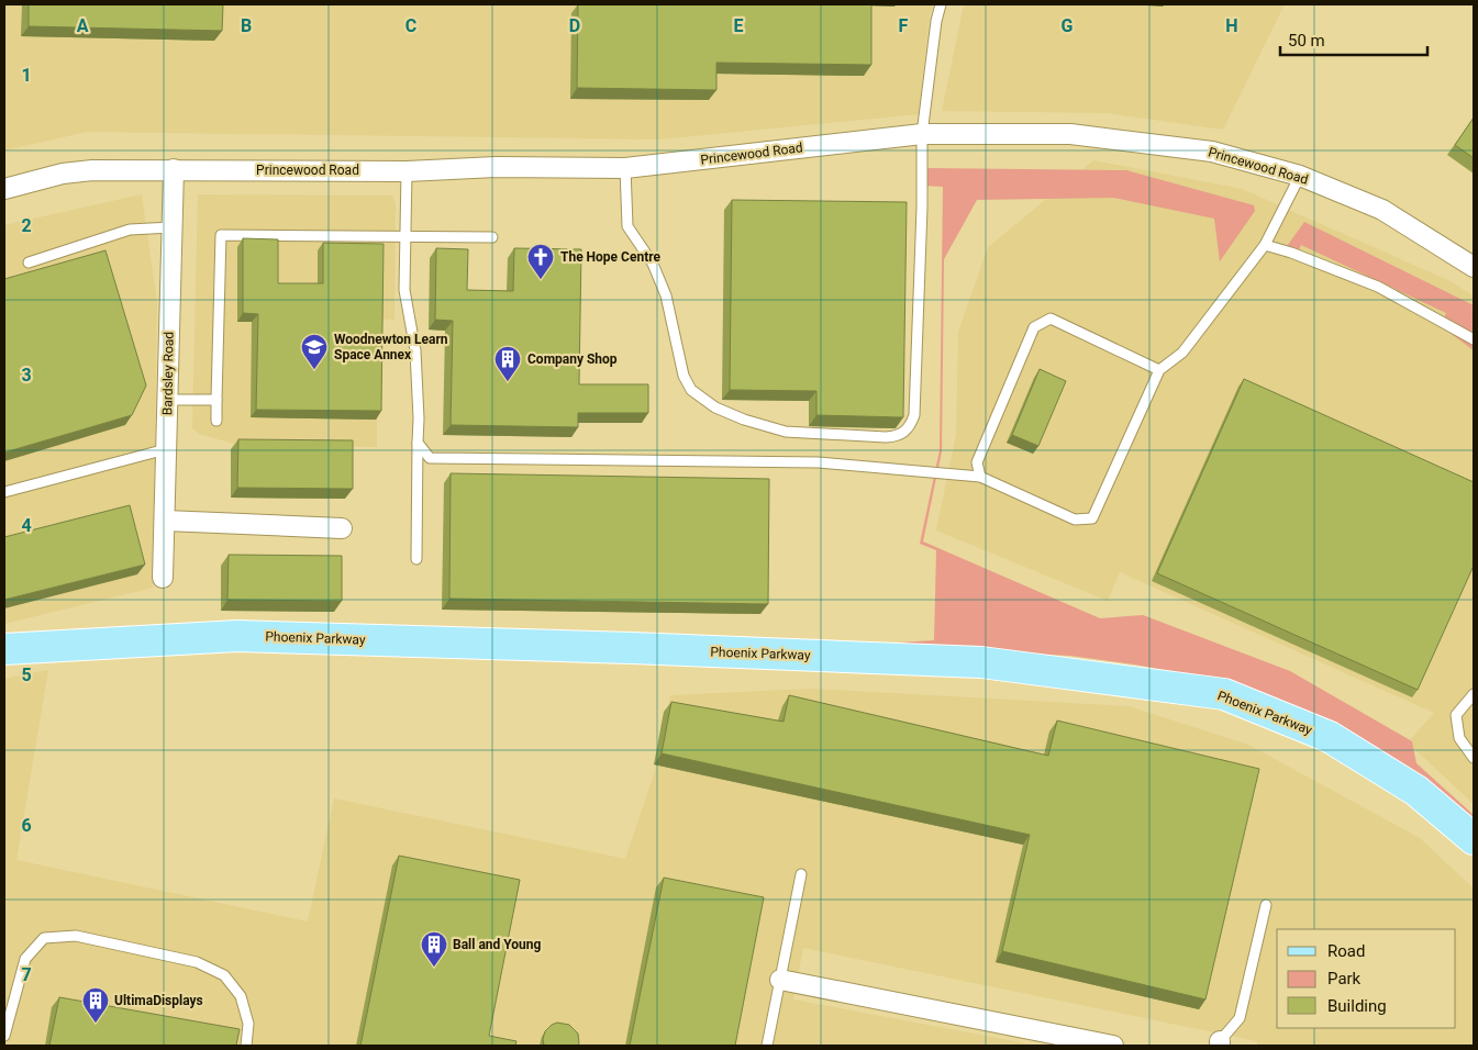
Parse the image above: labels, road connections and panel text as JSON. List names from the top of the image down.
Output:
{
  "streets": {
    "main road": ["Phoenix Parkway"],
    "street": ["Princewood Road", "Bardsley Road"]
  },
  "crossings": [
    ["Princewood Road", "Bardsley Road"]
  ],
  "places": {
    "church": ["The Hope Centre"],
    "school or university": ["Woodnewton Learn Space Annex"],
    "building": ["Company Shop", "Ball and Young", "UltimaDisplays"]
  },
  "legend": ["Road", "Park", "Building"],
  "scale_bar": "50 m",
  "grid": {
    "columns": [
      "A",
      "B",
      "C",
      "D",
      "E",
      "F",
      "G",
      "H"
    ],
    "rows": [
      "1",
      "2",
      "3",
      "4",
      "5",
      "6",
      "7"
    ]
  }
}
